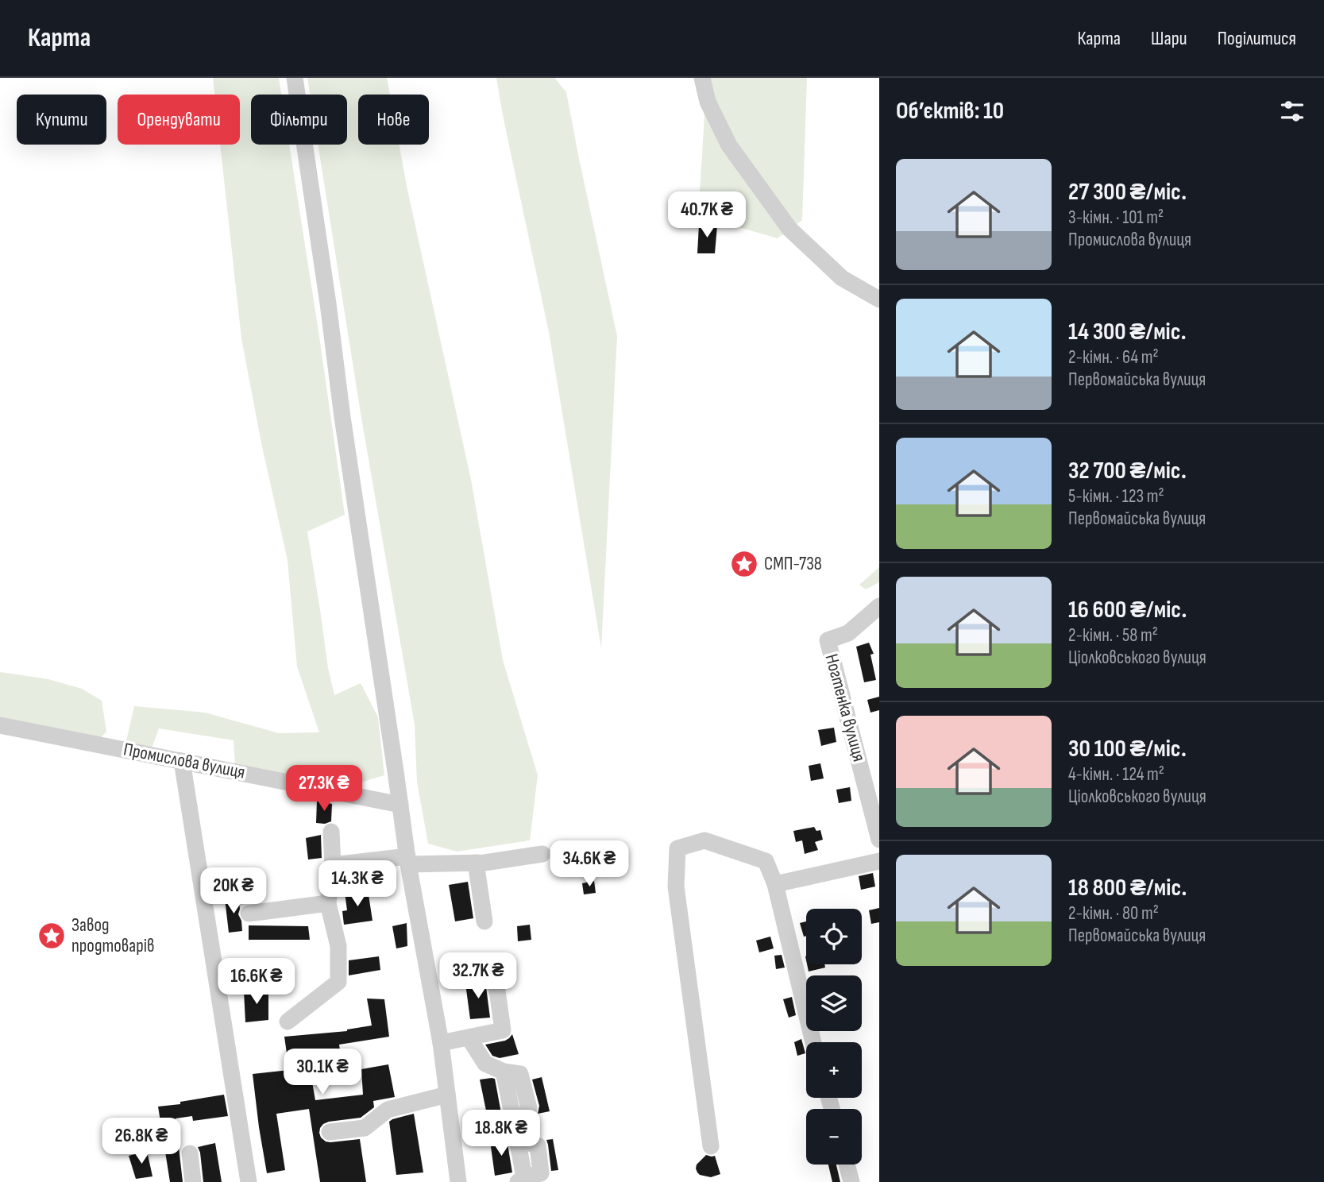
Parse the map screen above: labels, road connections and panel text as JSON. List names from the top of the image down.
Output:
{
  "streets": {
    "street": ["Ногтенка вулиця", "Промислова вулиця"]
  },
  "places": {
    "place": ["СМП-738", "Завод продтоварів"]
  },
  "page": {
    "header": "Карта",
    "nav": ["Карта", "Шари", "Поділитися"],
    "heading": "Об’єктів: 10",
    "chip": [
      "Купити",
      "Орендувати",
      "Фільтри",
      "Нове"
    ],
    "list": [
      {
        "name": "27 300 ₴/міс.",
        "note": "3-кімн. · 101 m² · Промислова вулиця"
      },
      {
        "name": "14 300 ₴/міс.",
        "note": "2-кімн. · 64 m² · Первомайська вулиця"
      },
      {
        "name": "32 700 ₴/міс.",
        "note": "5-кімн. · 123 m² · Первомайська вулиця"
      },
      {
        "name": "16 600 ₴/міс.",
        "note": "2-кімн. · 58 m² · Ціолковського вулиця"
      },
      {
        "name": "30 100 ₴/міс.",
        "note": "4-кімн. · 124 m² · Ціолковського вулиця"
      },
      {
        "name": "18 800 ₴/міс.",
        "note": "2-кімн. · 80 m² · Первомайська вулиця"
      }
    ],
    "price": [
      "40.7K ₴",
      "27.3K ₴",
      "34.6K ₴",
      "14.3K ₴",
      "20K ₴",
      "32.7K ₴",
      "16.6K ₴",
      "30.1K ₴",
      "18.8K ₴",
      "26.8K ₴"
    ],
    "map_buttons": ["+", "−"]
  }
}
